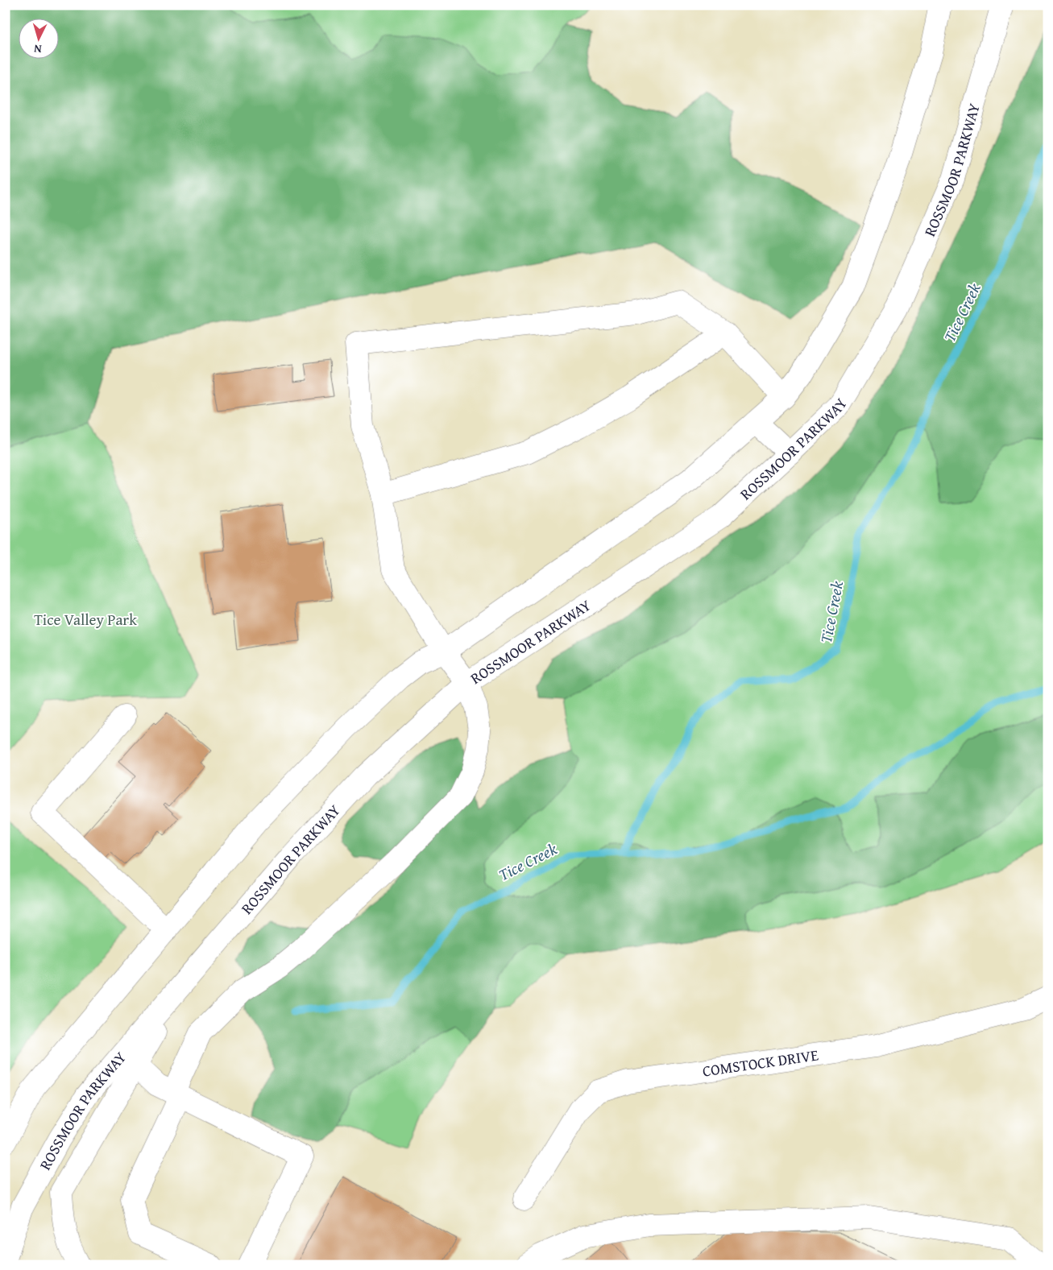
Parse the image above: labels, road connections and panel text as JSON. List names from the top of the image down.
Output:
{
  "streets": {
    "street": ["ROSSMOOR PARKWAY", "COMSTOCK DRIVE"]
  },
  "water": ["Tice Creek"],
  "parks": ["Tice Valley Park"],
  "north": "bottom"
}
